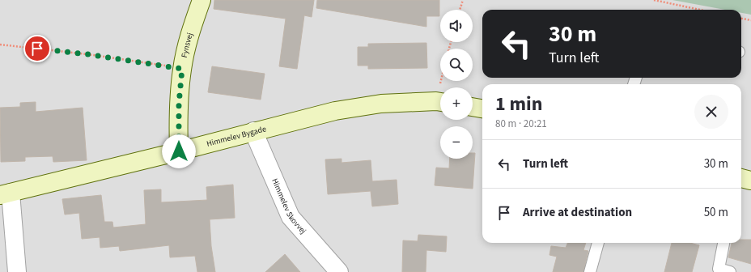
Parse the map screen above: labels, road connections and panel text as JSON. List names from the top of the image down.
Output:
{
  "streets": {
    "street": ["Fynsvej", "Himmelev Bygade", "Himmelev Skovvej"]
  },
  "crossings": [
    ["Fynsvej", "Himmelev Bygade"],
    ["Himmelev Bygade", "Himmelev Skovvej"]
  ],
  "page": {
    "map_buttons": ["+", "−"],
    "turn": ["30 m", "Turn left"],
    "heading": ["1 min", "80 m · 20:21"],
    "list": [
      {
        "name": "Turn left",
        "value": "30 m"
      },
      {
        "name": "Arrive at destination",
        "value": "50 m"
      }
    ]
  }
}
